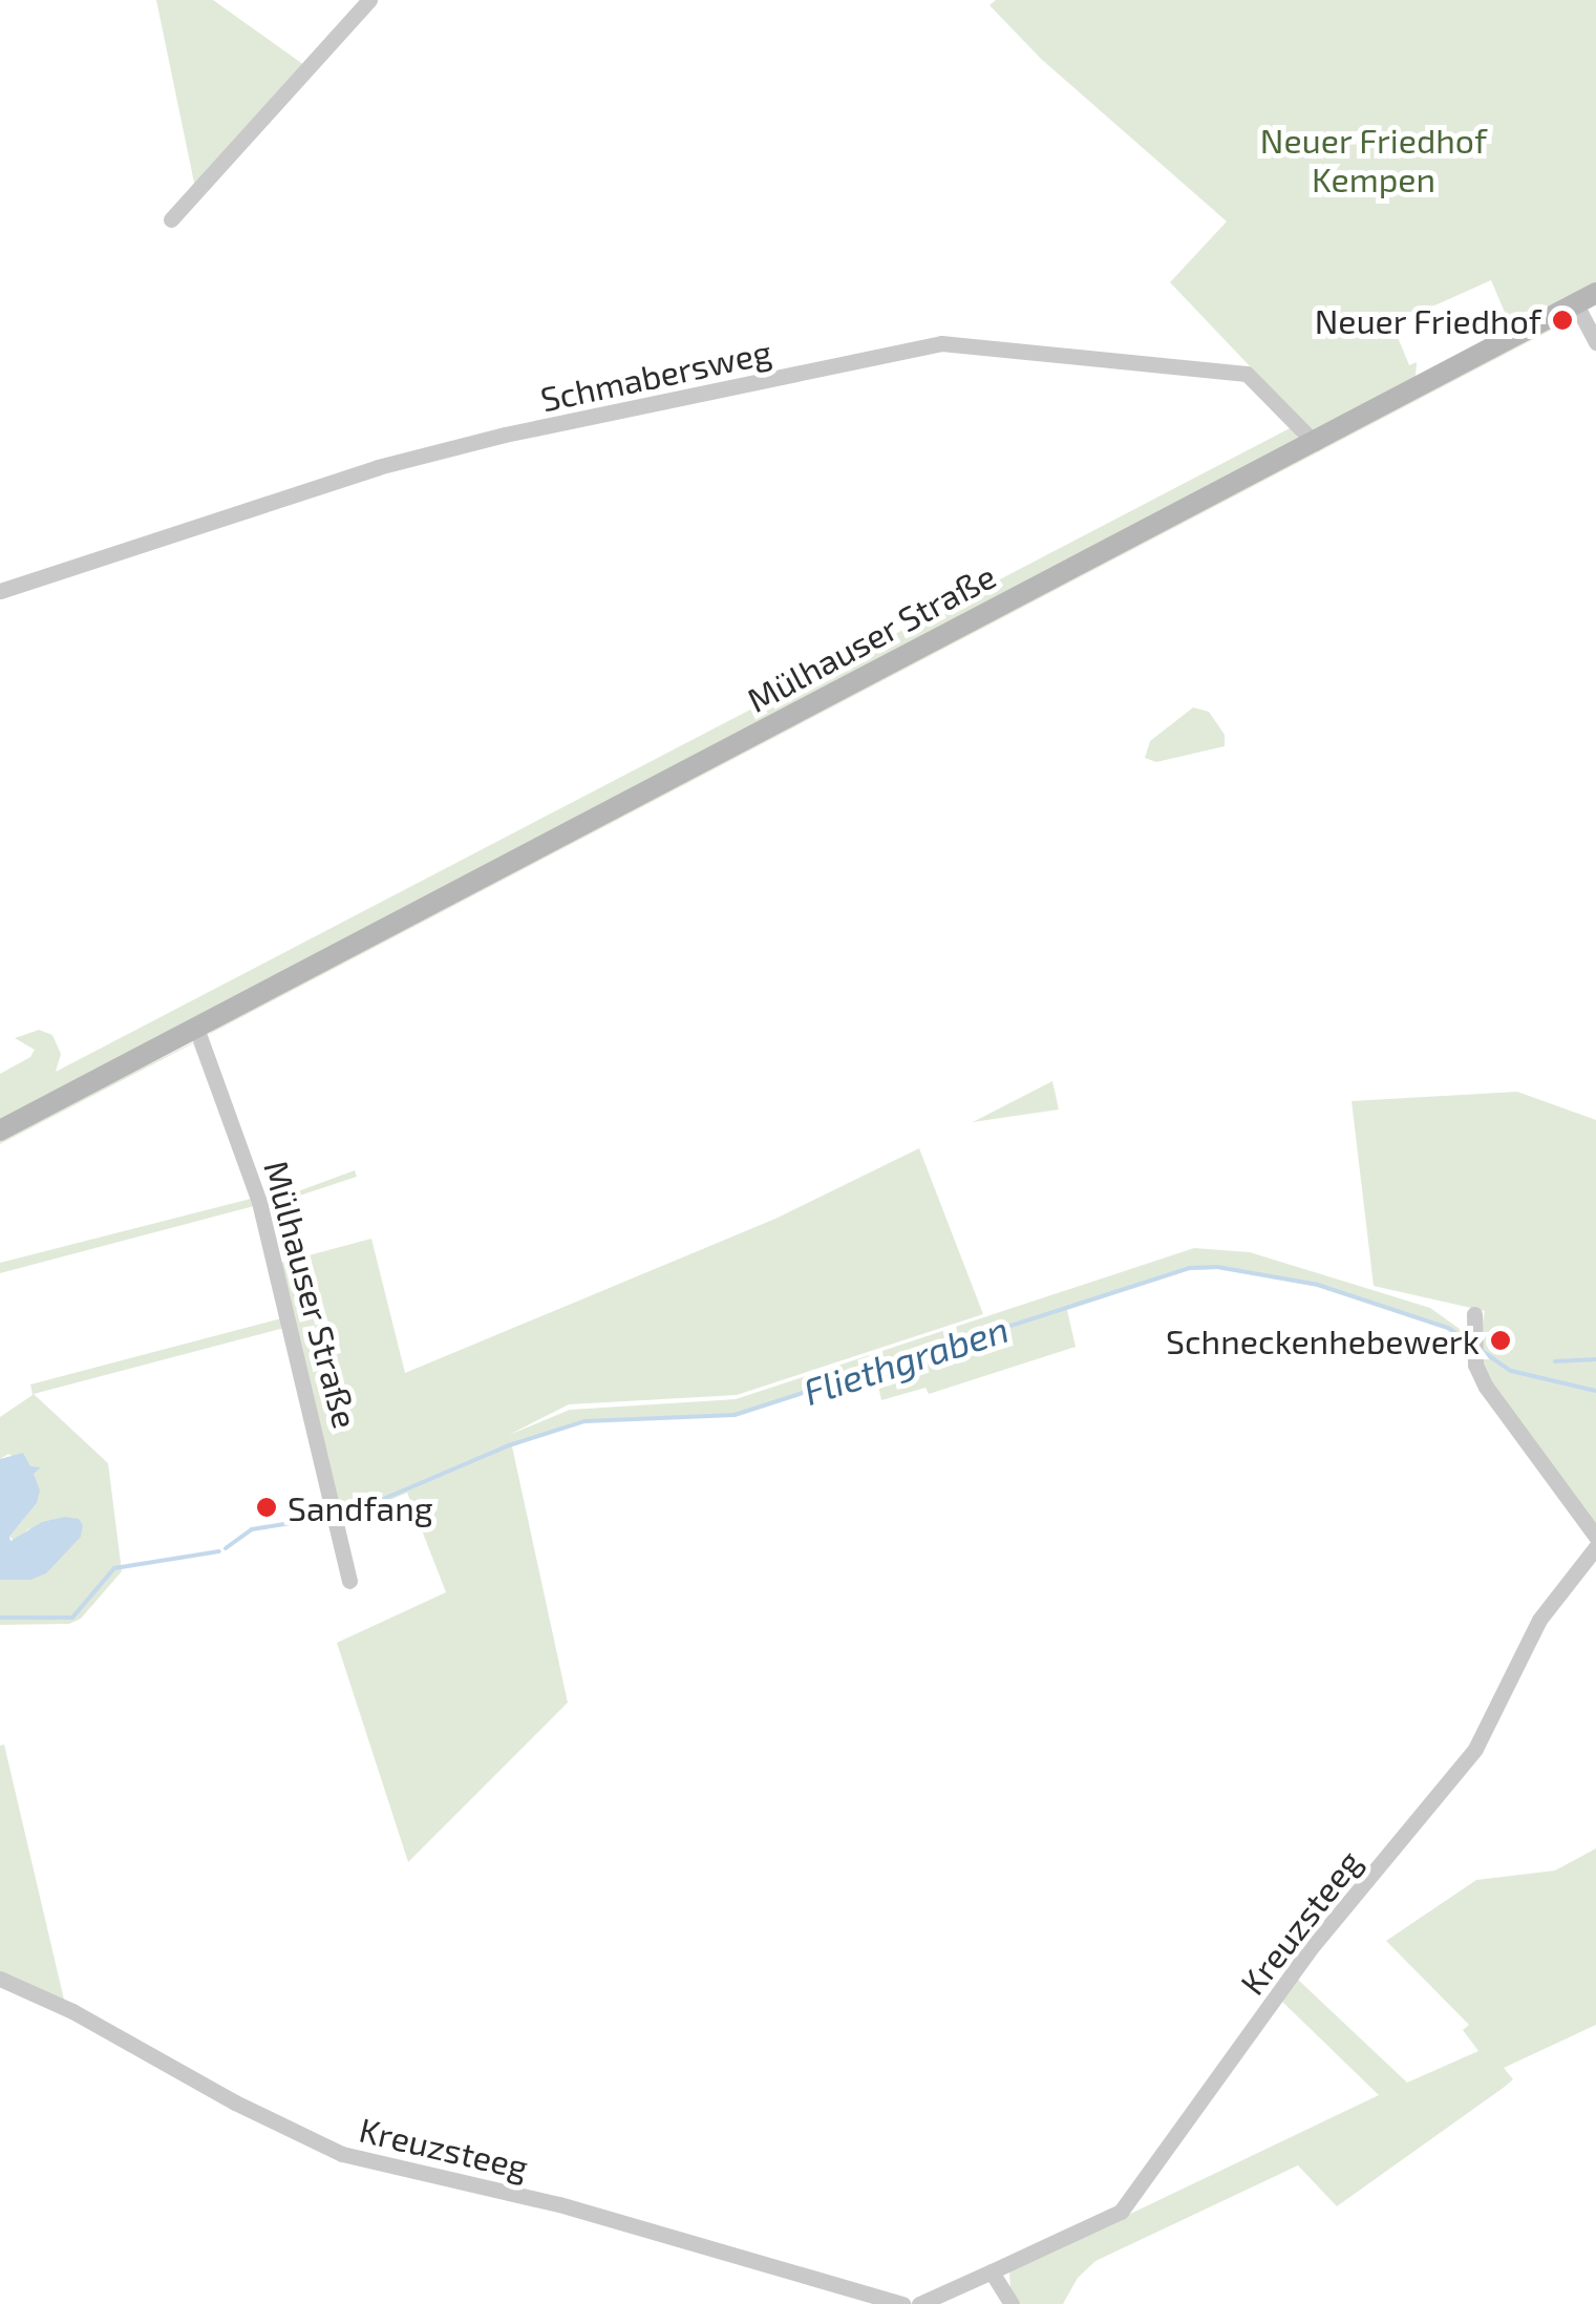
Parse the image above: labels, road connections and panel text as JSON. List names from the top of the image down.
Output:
{
  "streets": {
    "street": ["Schmabersweg", "Mülhauser Straße", "Kreuzsteeg"]
  },
  "crossings": [
    ["Schmabersweg", "Mülhauser Straße"]
  ],
  "water": ["Fliethgraben"],
  "parks": ["Neuer Friedhof Kempen"],
  "places": ["Neuer Friedhof", "Schneckenhebewerk", "Sandfang"]
}
